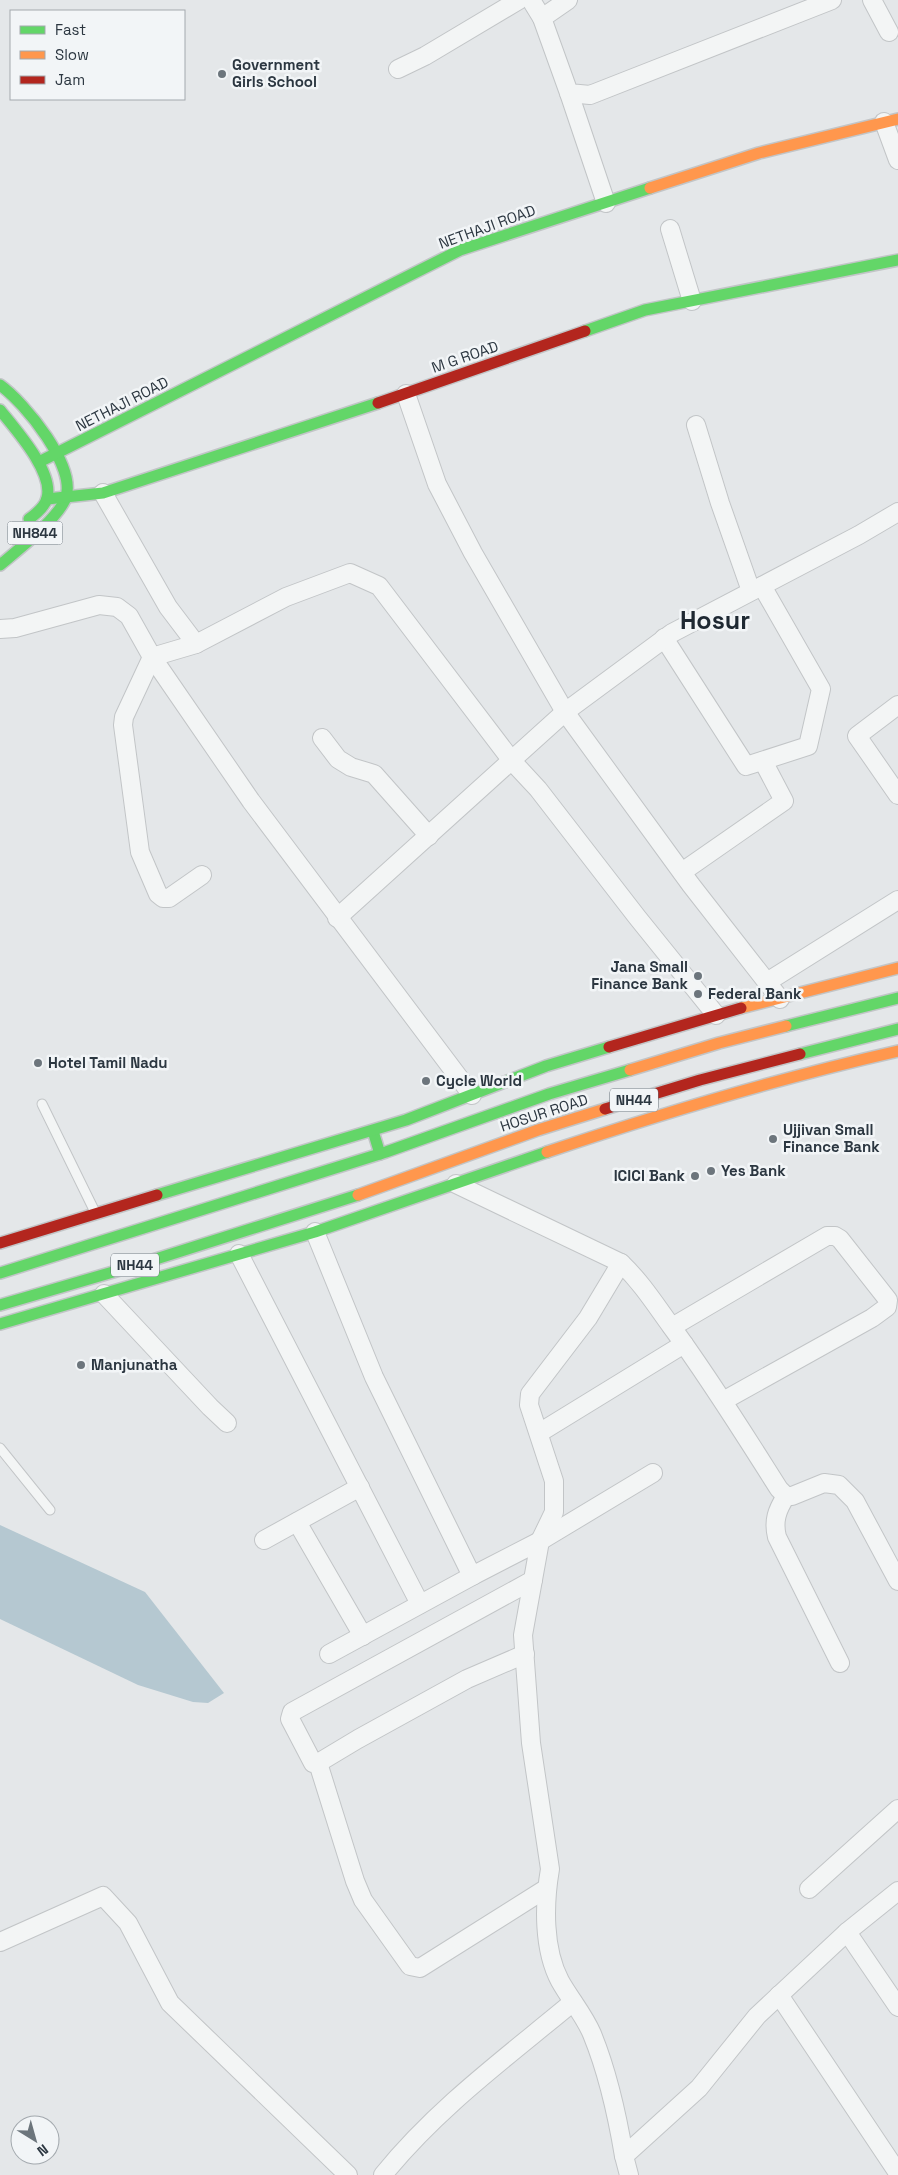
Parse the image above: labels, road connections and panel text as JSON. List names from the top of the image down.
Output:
{
  "streets": {
    "main road": [
      "NETHAJI ROAD",
      "M G ROAD",
      "NH844",
      "NH44",
      "HOSUR ROAD"
    ]
  },
  "crossings": [
    ["M G ROAD", "NH844"],
    ["NH44", "HOSUR ROAD"]
  ],
  "districts": ["Hosur"],
  "places": [
    "Government Girls School",
    "Jana Small Finance Bank",
    "Federal Bank",
    "Hotel Tamil Nadu",
    "Cycle World",
    "Ujjivan Small Finance Bank",
    "Yes Bank",
    "ICICI Bank",
    "Manjunatha"
  ],
  "legend": ["Fast", "Slow", "Jam"],
  "north": "bottom right"
}
